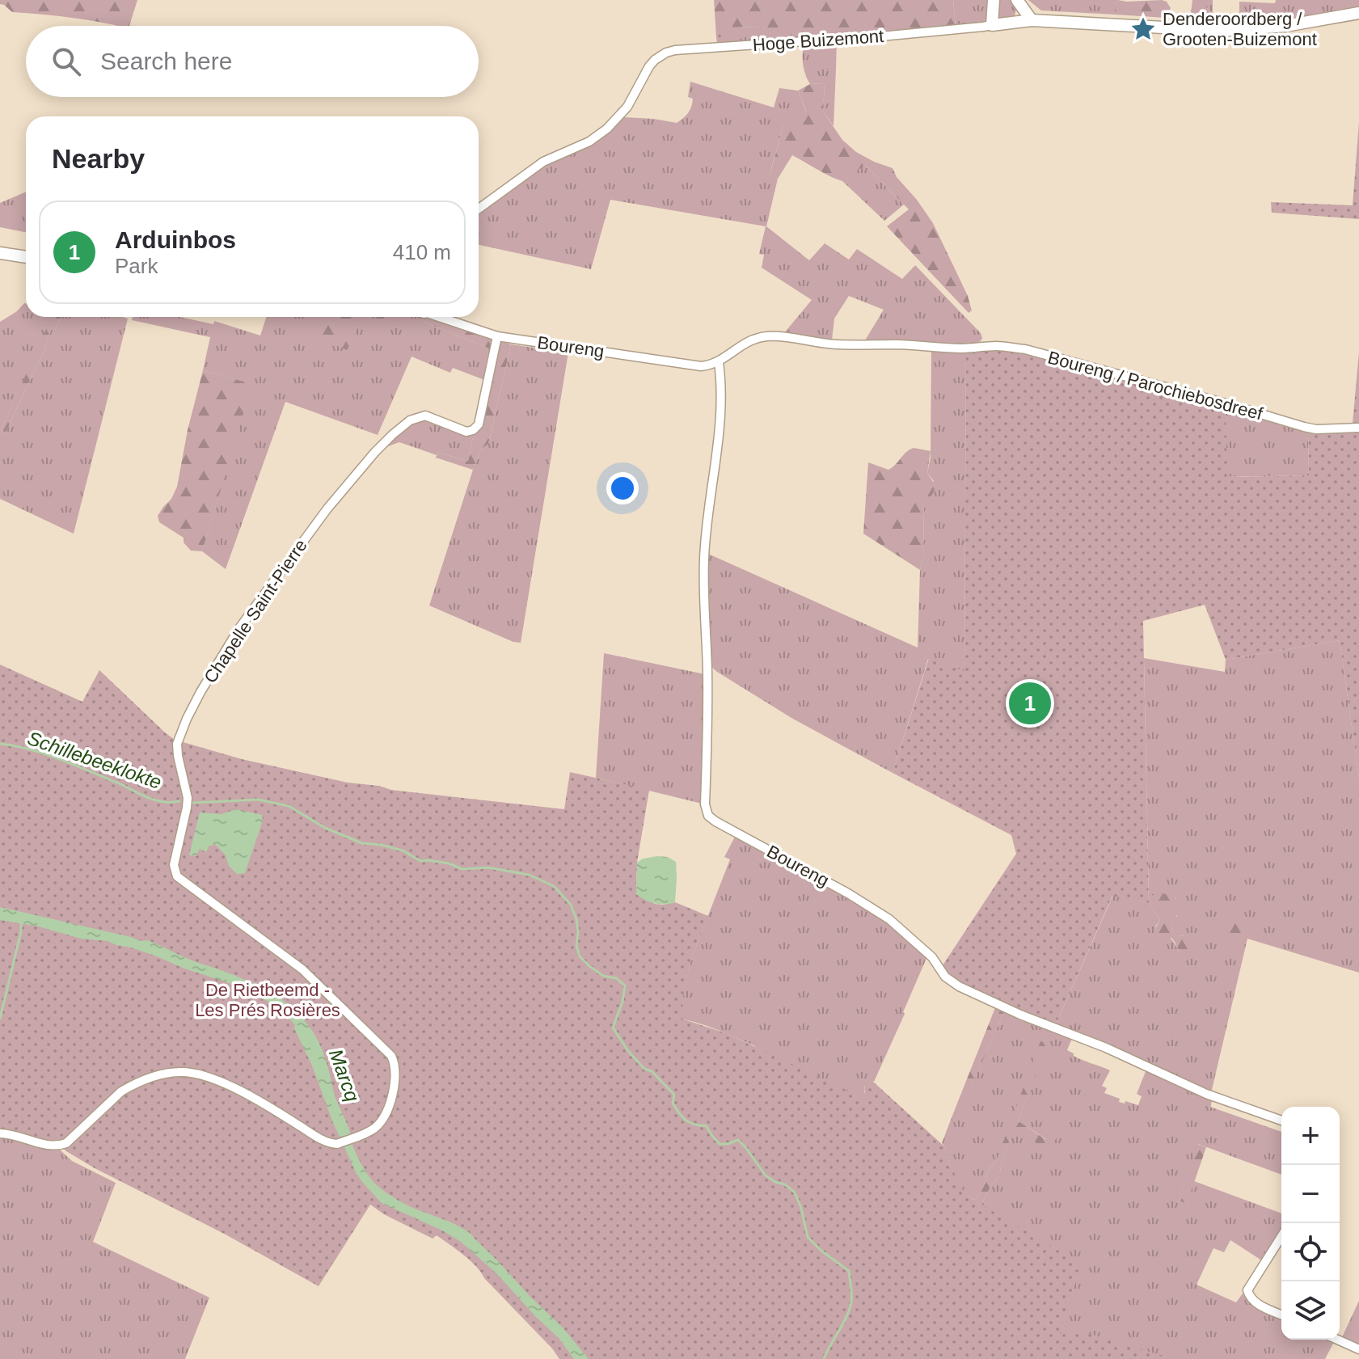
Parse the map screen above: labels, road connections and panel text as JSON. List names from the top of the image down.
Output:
{
  "streets": {
    "street": [
      "Hoge Buizemont",
      "Boureng",
      "Boureng / Parochiebosdreef",
      "Chapelle Saint-Pierre"
    ]
  },
  "crossings": [
    ["Boureng", "Boureng / Parochiebosdreef"],
    ["Boureng", "Chapelle Saint-Pierre"]
  ],
  "water": ["Schillebeeklokte", "Marcq"],
  "parks": ["De Rietbeemd - Les Prés Rosières"],
  "places": {
    "place": ["Denderoordberg / Grooten-Buizemont"]
  },
  "page": {
    "search": "Search here",
    "heading": "Nearby",
    "list": [
      {
        "mark": "1",
        "name": "Arduinbos",
        "note": "Park",
        "value": "410 m"
      }
    ],
    "pins": "1",
    "map_buttons": ["+", "−"]
  }
}
